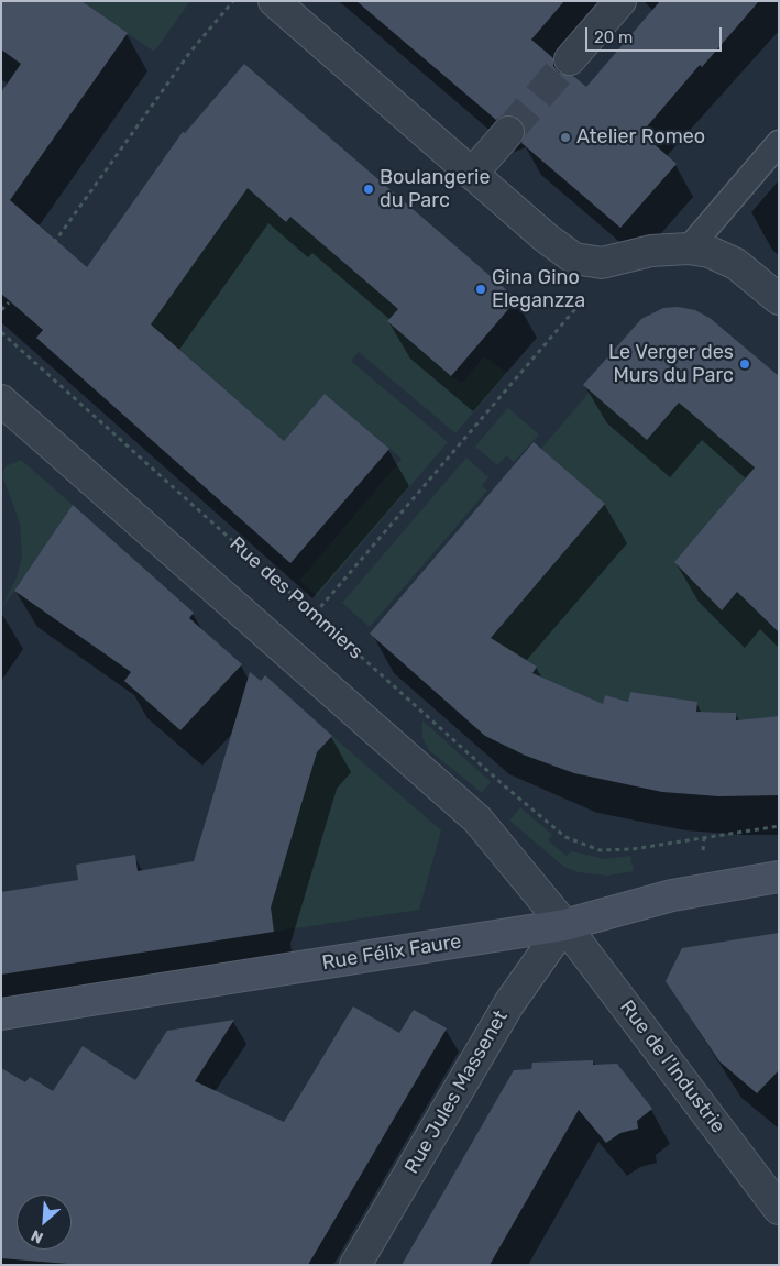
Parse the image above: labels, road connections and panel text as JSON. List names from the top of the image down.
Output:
{
  "streets": {
    "main road": ["Rue Félix Faure"],
    "street": ["Rue de l'Industrie", "Rue Jules Massenet"],
    "path": ["Rue des Pommiers"]
  },
  "crossings": [
    ["Rue Félix Faure", "Rue de l'Industrie"],
    ["Rue Félix Faure", "Rue Jules Massenet"],
    ["Rue de l'Industrie", "Rue Jules Massenet"]
  ],
  "places": [
    "Atelier Romeo",
    "Boulangerie du Parc",
    "Gina Gino Eleganzza",
    "Le Verger des Murs du Parc"
  ],
  "scale_bar": "20 m",
  "north": "bottom left"
}
